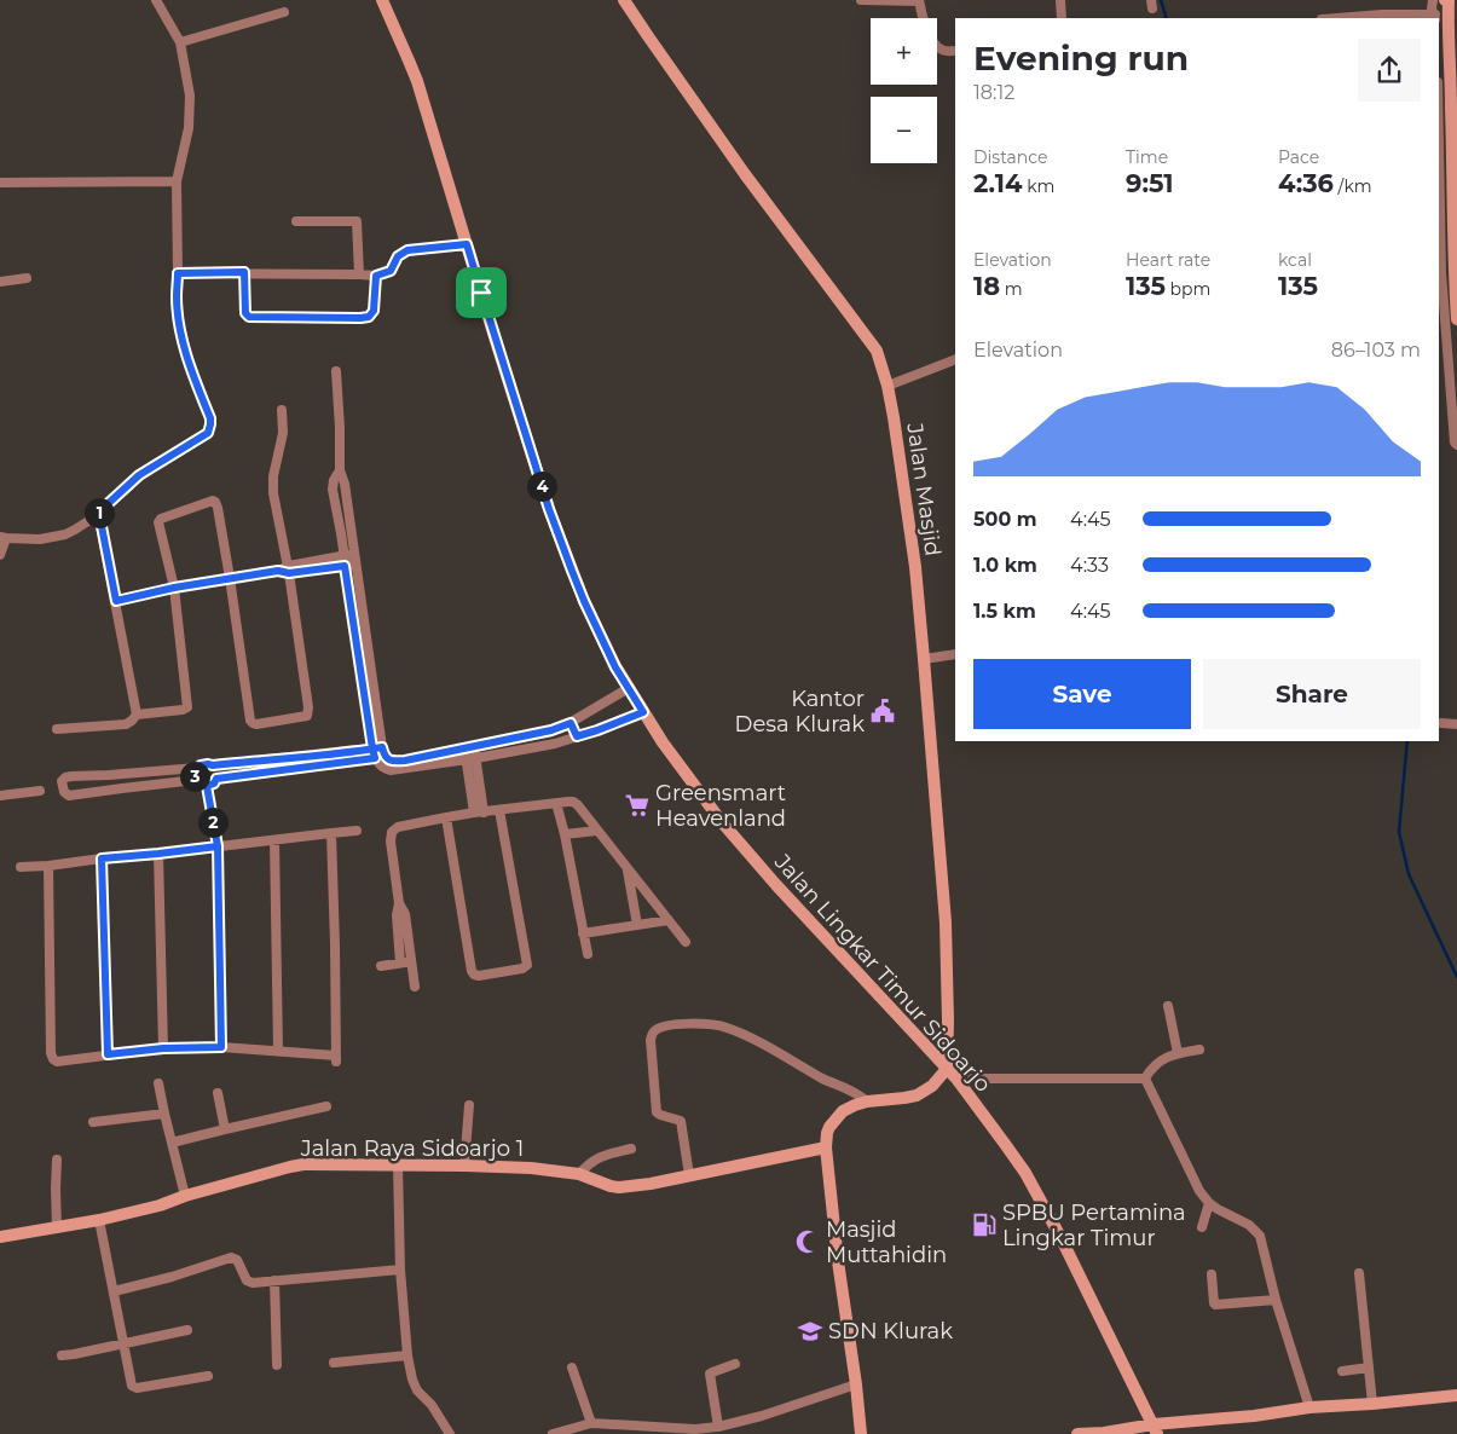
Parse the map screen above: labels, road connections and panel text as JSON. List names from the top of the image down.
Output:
{
  "streets": {
    "street": ["Jalan Masjid", "Jalan Lingkar Timur Sidoarjo", "Jalan Raya Sidoarjo 1"]
  },
  "crossings": [
    ["Jalan Masjid", "Jalan Lingkar Timur Sidoarjo"]
  ],
  "places": {
    "public building": ["Kantor Desa Klurak"],
    "supermarket": ["Greensmart Heavenland"],
    "fuel station": ["SPBU Pertamina Lingkar Timur"],
    "mosque": ["Masjid Muttahidin"],
    "school or university": ["SDN Klurak"]
  },
  "page": {
    "map_buttons": ["+", "−"],
    "heading": ["Evening run", "18:12"],
    "stats": [
      ["Distance", "2.14 km"],
      ["Time", "9:51"],
      ["Pace", "4:36 /km"],
      ["Elevation", "18 m"],
      ["Heart rate", "135 bpm"],
      ["kcal", "135"]
    ],
    "chart": ["Elevation", "86–103 m"],
    "pins": [
      "4",
      "1",
      "3",
      "2"
    ],
    "list": [
      {
        "name": "500 m",
        "note": "4:45"
      },
      {
        "name": "1.0 km",
        "note": "4:33"
      },
      {
        "name": "1.5 km",
        "note": "4:45"
      }
    ],
    "buttons": ["Save", "Share"]
  }
}
